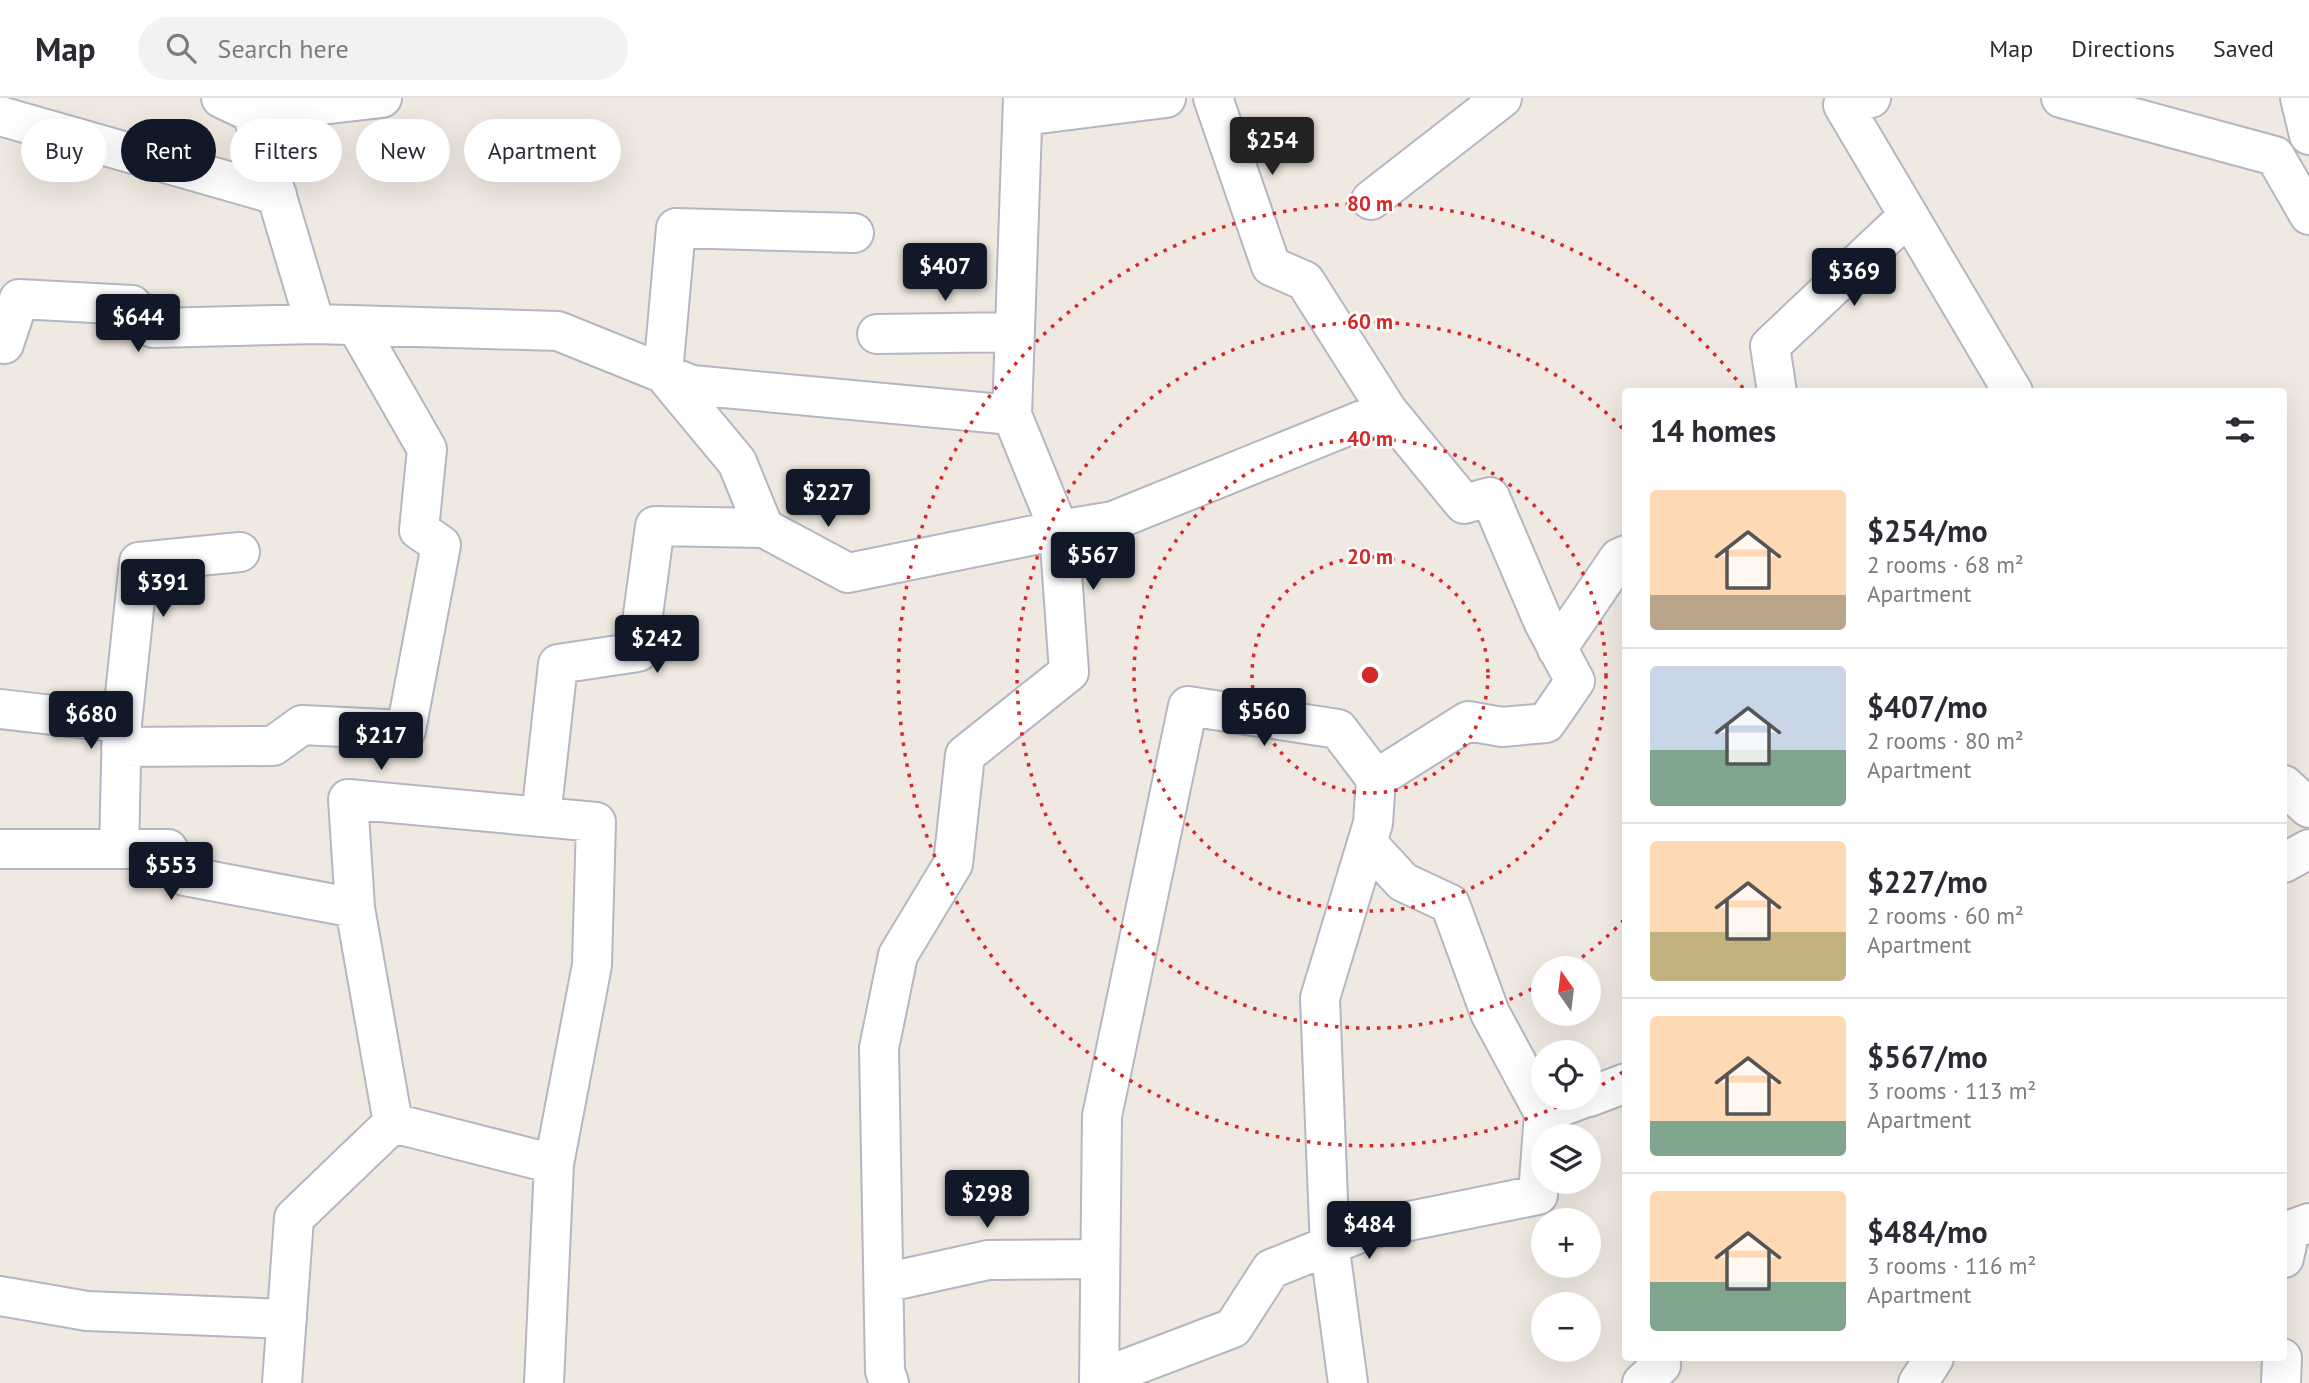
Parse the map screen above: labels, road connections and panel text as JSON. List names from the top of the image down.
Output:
{
  "north": "top",
  "page": {
    "header": "Map",
    "search": "Search here",
    "nav": ["Map", "Directions", "Saved"],
    "price": [
      "$254",
      "$407",
      "$369",
      "$644",
      "$227",
      "$567",
      "$391",
      "$242",
      "$560",
      "$680",
      "$217",
      "$553",
      "$298",
      "$484"
    ],
    "chip": [
      "Buy",
      "Rent",
      "Filters",
      "New",
      "Apartment"
    ],
    "heading": "14 homes",
    "list": [
      {
        "name": "$254/mo",
        "note": "2 rooms · 68 m² · Apartment"
      },
      {
        "name": "$407/mo",
        "note": "2 rooms · 80 m² · Apartment"
      },
      {
        "name": "$227/mo",
        "note": "2 rooms · 60 m² · Apartment"
      },
      {
        "name": "$567/mo",
        "note": "3 rooms · 113 m² · Apartment"
      },
      {
        "name": "$484/mo",
        "note": "3 rooms · 116 m² · Apartment"
      }
    ],
    "map_buttons": ["+", "−"]
  },
  "rings": [
    "80 m",
    "60 m",
    "40 m",
    "20 m"
  ]
}
